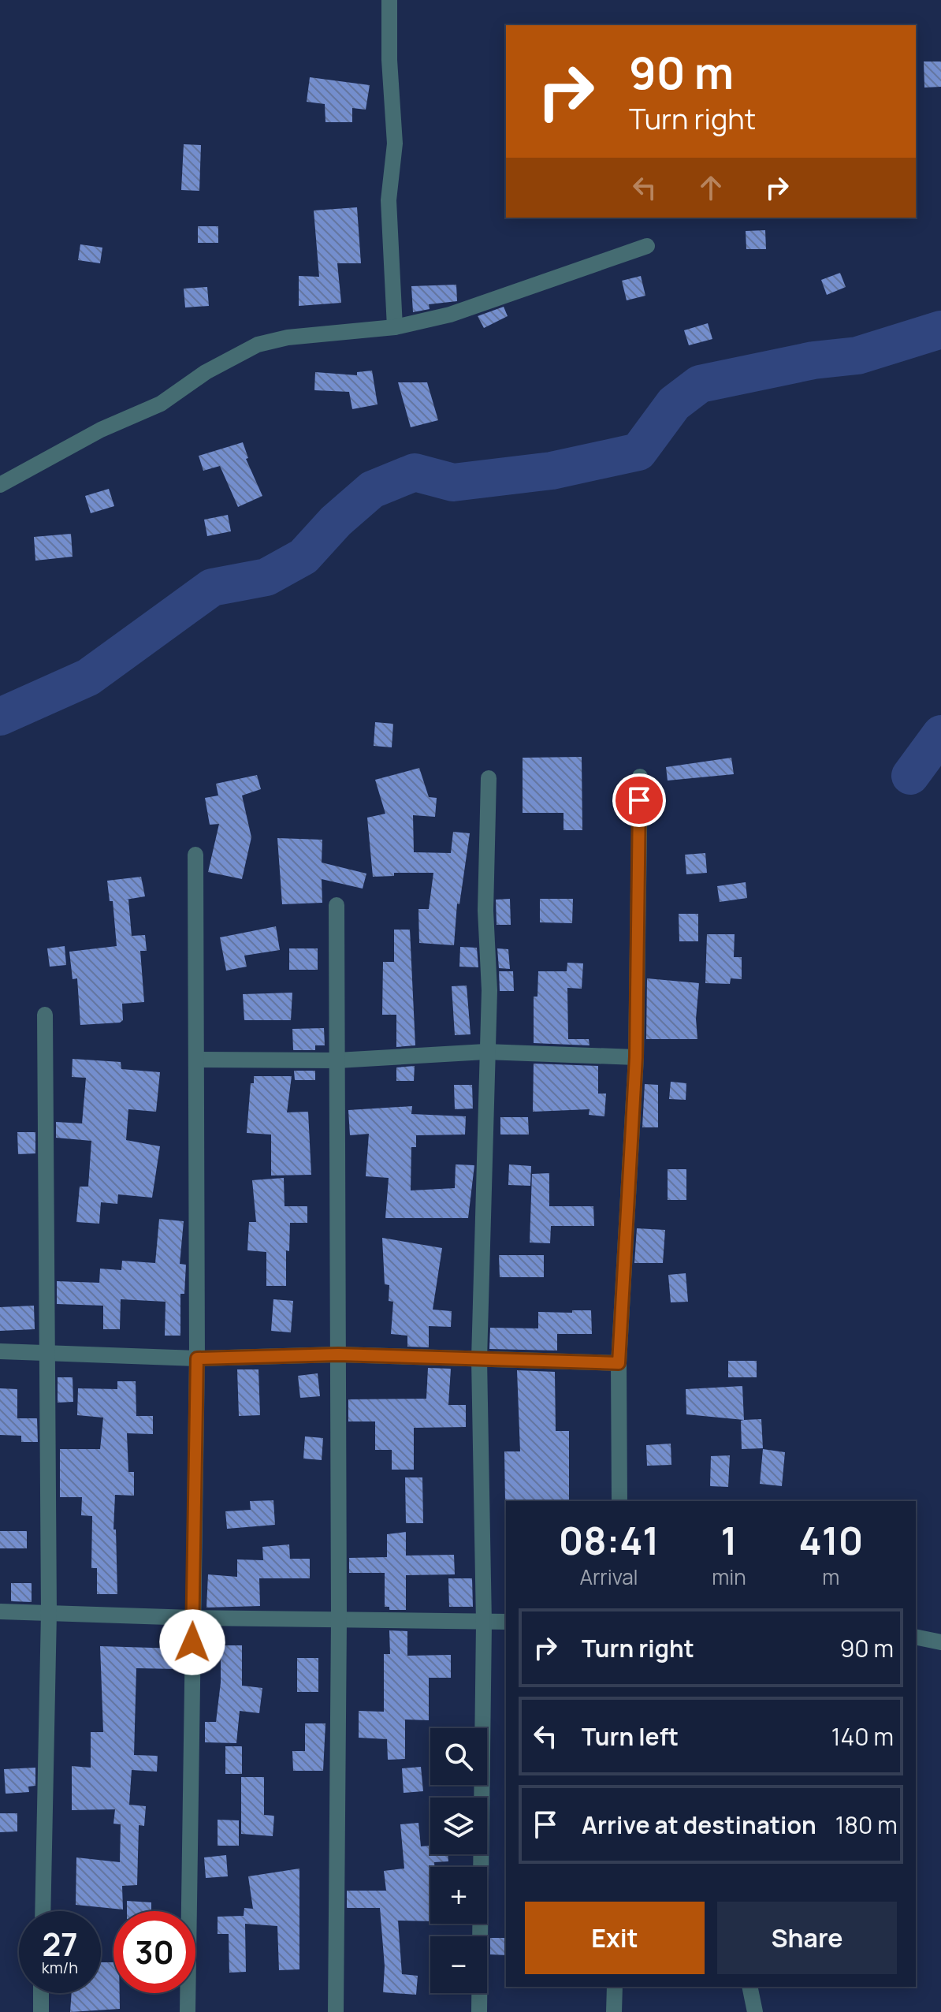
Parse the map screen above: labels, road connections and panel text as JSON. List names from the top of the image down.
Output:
{
  "page": {
    "turn": ["90 m", "Turn right"],
    "eta": [
      "08:41",
      "Arrival",
      "1",
      "min",
      "410",
      "m"
    ],
    "list": [
      {
        "name": "Turn right",
        "value": "90 m"
      },
      {
        "name": "Turn left",
        "value": "140 m"
      },
      {
        "name": "Arrive at destination",
        "value": "180 m"
      }
    ],
    "map_buttons": ["+", "−"],
    "buttons": ["Exit", "Share"],
    "speed": "27 km/h",
    "limit": "30"
  }
}
